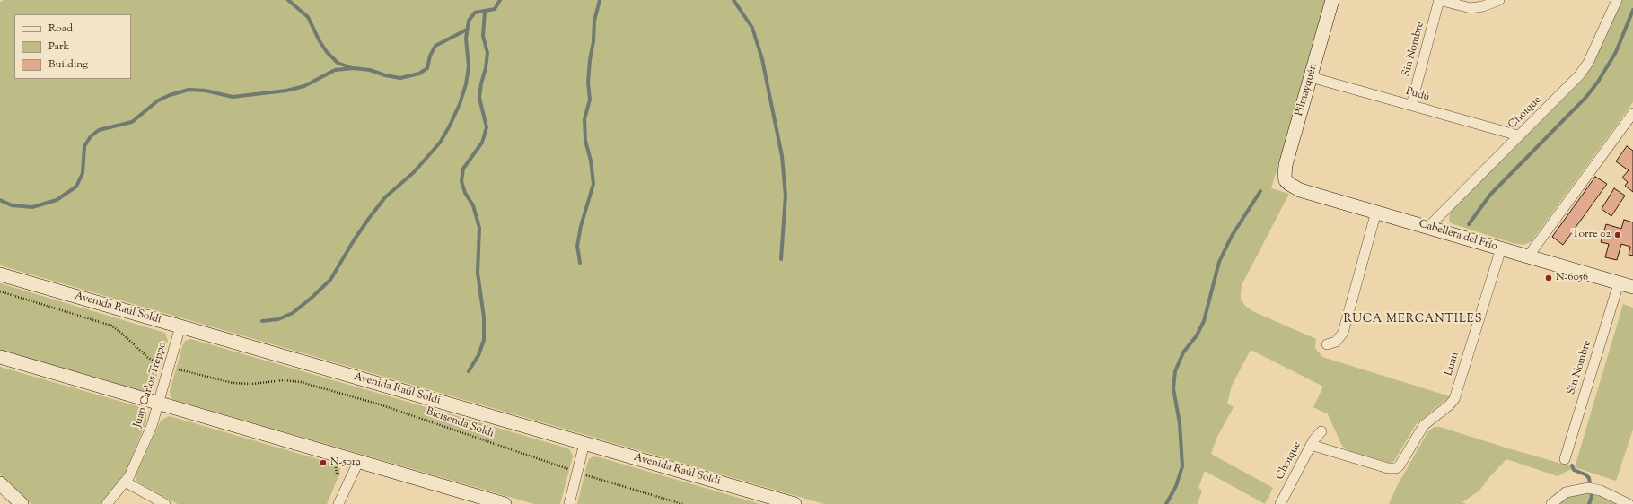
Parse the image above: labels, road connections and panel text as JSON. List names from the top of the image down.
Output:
{
  "streets": {
    "main road": ["Pilmayquén", "Cabellera del Frío", "Avenida Raúl Soldi"],
    "street": [
      "Sin Nombre",
      "Pudú",
      "Choique",
      "Luan",
      "Juan Carlos Treppo"
    ],
    "path": ["Bicisenda Soldi"]
  },
  "crossings": [
    ["Sin Nombre", "Pudú"],
    ["Sin Nombre", "Cabellera del Frío"],
    ["Pilmayquén", "Pudú"],
    ["Pilmayquén", "Cabellera del Frío"],
    ["Pudú", "Choique"],
    ["Choique", "Cabellera del Frío"],
    ["Choique", "Luan"],
    ["Cabellera del Frío", "Luan"],
    ["Avenida Raúl Soldi", "Juan Carlos Treppo"]
  ],
  "districts": ["RUCA MERCANTILES"],
  "places": ["Torre 02", "N-6056", "N-5019"],
  "legend": ["Road", "Park", "Building"]
}
